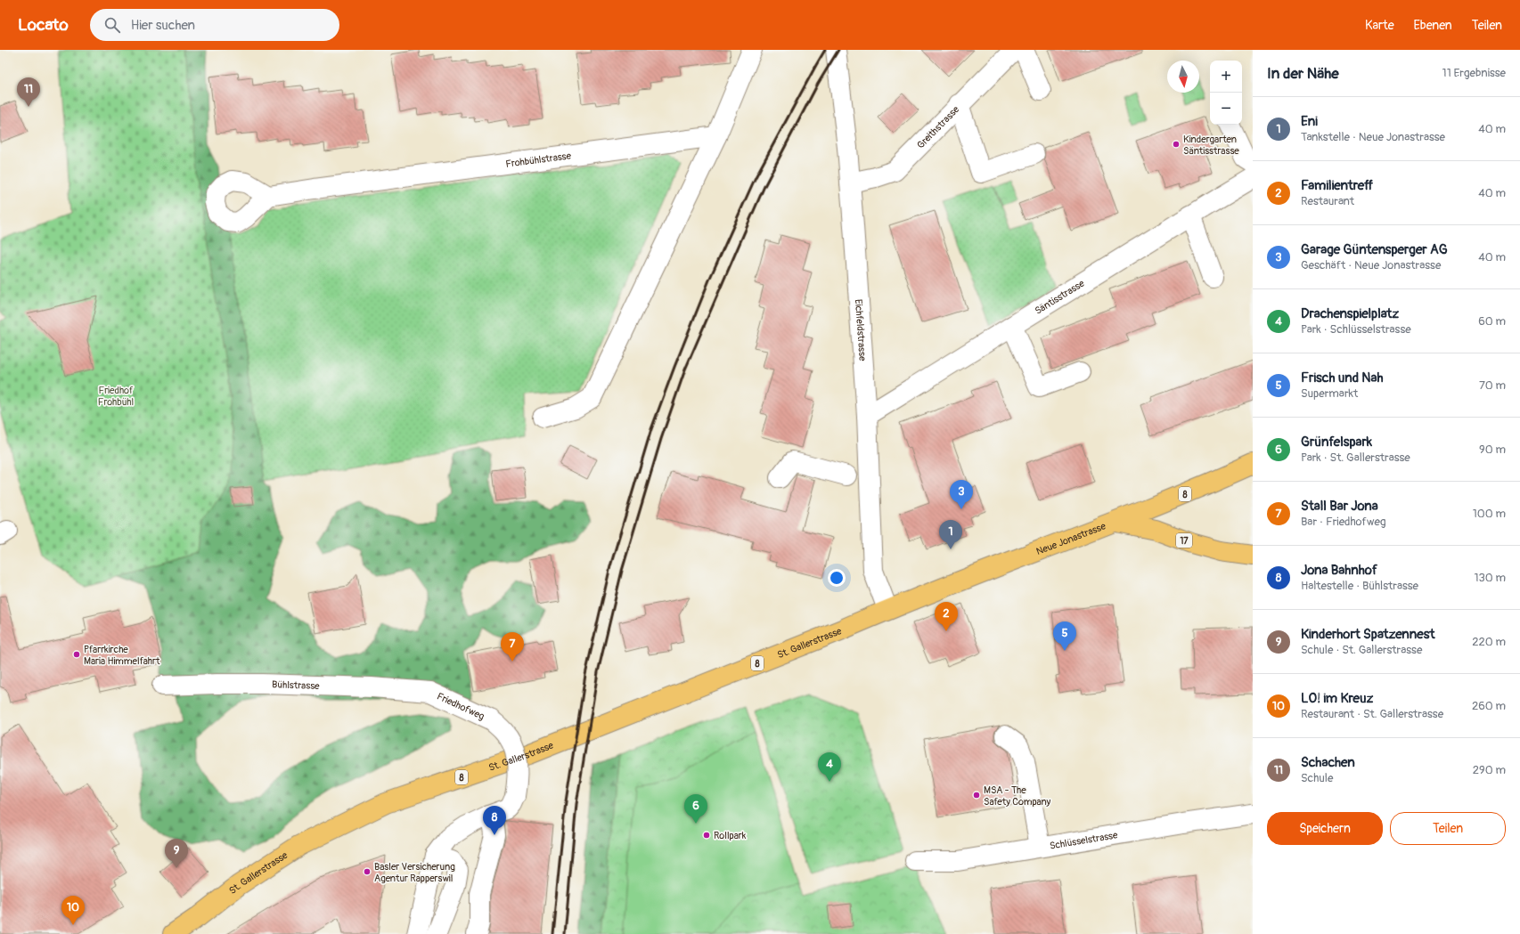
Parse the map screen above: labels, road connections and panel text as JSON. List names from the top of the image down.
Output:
{
  "streets": {
    "main road": [
      "8",
      "Neue Jonastrasse",
      "17",
      "St. Gallerstrasse"
    ],
    "street": [
      "Greithstrasse",
      "Frohbühlstrasse",
      "Säntisstrasse",
      "Eichfeldstrasse",
      "Bühlstrasse",
      "Friedhofweg",
      "Schlüsselstrasse"
    ]
  },
  "crossings": [
    ["Greithstrasse", "Eichfeldstrasse"],
    ["Säntisstrasse", "Eichfeldstrasse"],
    ["Eichfeldstrasse", "Neue Jonastrasse"],
    ["Eichfeldstrasse", "St. Gallerstrasse"],
    ["Neue Jonastrasse", "17"],
    ["Neue Jonastrasse", "St. Gallerstrasse"],
    ["Bühlstrasse", "Friedhofweg"]
  ],
  "parks": ["Friedhof Frohbühl"],
  "places": [
    "Kindergarten Säntisstrasse",
    "Pfarrkirche Maria Himmelfahrt",
    "MSA - The Safety Company",
    "Rollpark",
    "Basler Versicherung Agentur Rapperswil"
  ],
  "north": "bottom",
  "page": {
    "header": "Locato",
    "search": "Hier suchen",
    "nav": ["Karte", "Ebenen", "Teilen"],
    "heading": ["In der Nähe", "11 Ergebnisse"],
    "map_buttons": ["+", "−"],
    "pins": [
      "11",
      "3",
      "1",
      "2",
      "5",
      "7",
      "4",
      "6",
      "8",
      "9",
      "10"
    ],
    "list": [
      {
        "mark": "1",
        "name": "Eni",
        "note": "Tankstelle · Neue Jonastrasse",
        "value": "40 m"
      },
      {
        "mark": "2",
        "name": "Familientreff",
        "note": "Restaurant",
        "value": "40 m"
      },
      {
        "mark": "3",
        "name": "Garage Güntensperger AG",
        "note": "Geschäft · Neue Jonastrasse",
        "value": "40 m"
      },
      {
        "mark": "4",
        "name": "Drachenspielplatz",
        "note": "Park · Schlüsselstrasse",
        "value": "60 m"
      },
      {
        "mark": "5",
        "name": "Frisch und Nah",
        "note": "Supermarkt",
        "value": "70 m"
      },
      {
        "mark": "6",
        "name": "Grünfelspark",
        "note": "Park · St. Gallerstrasse",
        "value": "90 m"
      },
      {
        "mark": "7",
        "name": "Stall Bar Jona",
        "note": "Bar · Friedhofweg",
        "value": "100 m"
      },
      {
        "mark": "8",
        "name": "Jona Bahnhof",
        "note": "Haltestelle · Bühlstrasse",
        "value": "130 m"
      },
      {
        "mark": "9",
        "name": "Kinderhort Spatzennest",
        "note": "Schule · St. Gallerstrasse",
        "value": "220 m"
      },
      {
        "mark": "10",
        "name": "LO! im Kreuz",
        "note": "Restaurant · St. Gallerstrasse",
        "value": "260 m"
      },
      {
        "mark": "11",
        "name": "Schachen",
        "note": "Schule",
        "value": "290 m"
      }
    ],
    "buttons": ["Speichern", "Teilen"]
  }
}
